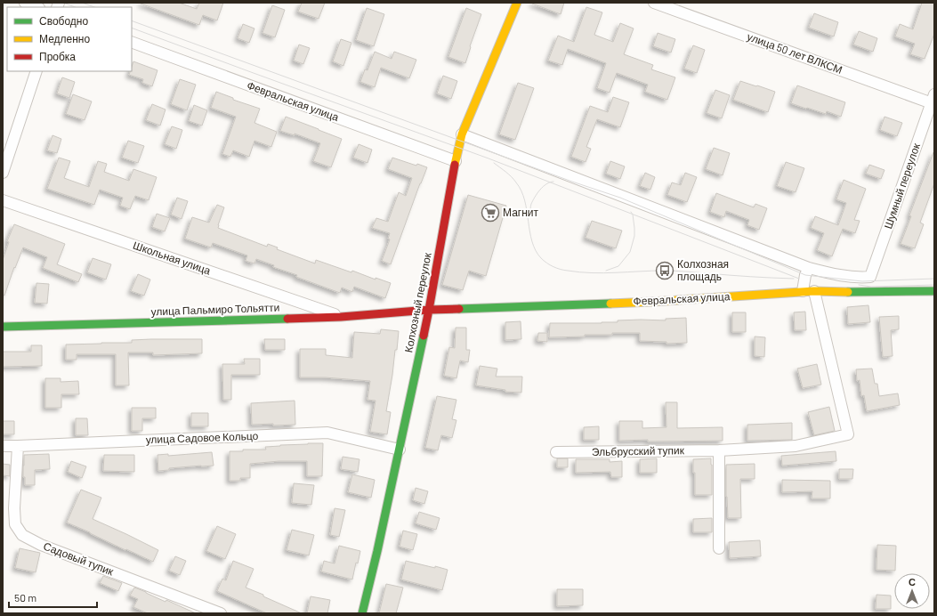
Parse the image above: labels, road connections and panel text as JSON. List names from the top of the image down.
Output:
{
  "streets": {
    "street": [
      "улица 50 лет ВЛКСМ",
      "Февральская улица",
      "Шумный переулок",
      "Школьная улица",
      "Колхозный переулок",
      "улица Пальмиро Тольятти",
      "улица Садовое Кольцо",
      "Эльбрусский тупик",
      "Садовый тупик"
    ]
  },
  "crossings": [
    ["улица 50 лет ВЛКСМ", "Шумный переулок"],
    ["Февральская улица", "Колхозный переулок"],
    ["Февральская улица", "улица Пальмиро Тольятти"],
    ["Февральская улица", "Эльбрусский тупик"],
    ["Школьная улица", "улица Пальмиро Тольятти"],
    ["Колхозный переулок", "улица Пальмиро Тольятти"],
    ["Колхозный переулок", "улица Садовое Кольцо"],
    ["улица Садовое Кольцо", "Садовый тупик"]
  ],
  "places": {
    "supermarket": ["Магнит"],
    "bus stop": ["Колхозная площадь"]
  },
  "legend": ["Свободно", "Медленно", "Пробка"],
  "scale_bar": "50 m",
  "north": "top"
}
